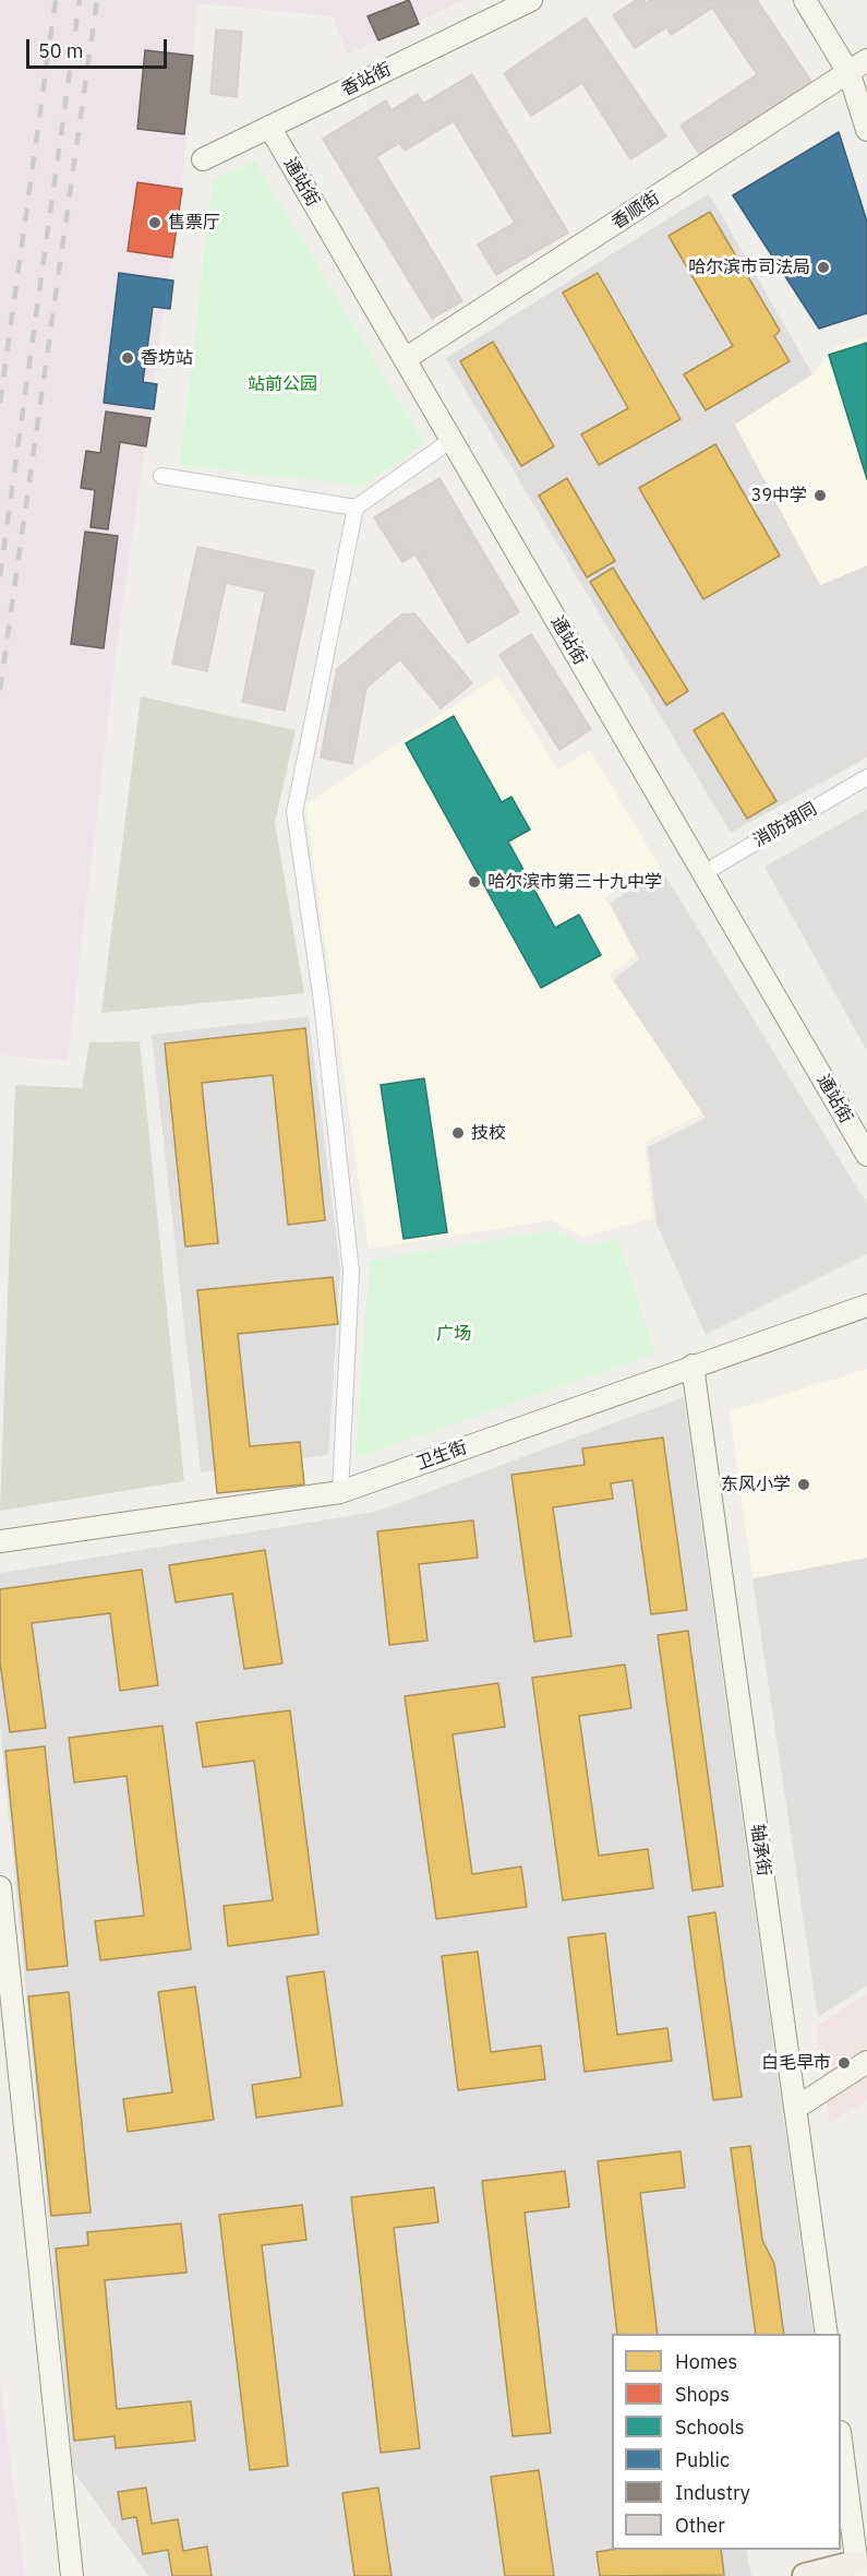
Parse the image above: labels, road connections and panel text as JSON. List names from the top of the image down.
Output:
{
  "streets": {
    "street": [
      "香站街",
      "通站街",
      "香顺街",
      "消防胡同",
      "卫生街",
      "轴承街"
    ]
  },
  "crossings": [
    ["香站街", "通站街"],
    ["通站街", "香顺街"],
    ["通站街", "消防胡同"],
    ["卫生街", "轴承街"]
  ],
  "parks": ["站前公园", "广场"],
  "places": [
    "售票厅",
    "哈尔滨市司法局",
    "香坊站",
    "39中学",
    "哈尔滨市第三十九中学",
    "技校",
    "东风小学",
    "白毛早市"
  ],
  "legend": [
    "Homes",
    "Shops",
    "Schools",
    "Public",
    "Industry",
    "Other"
  ],
  "scale_bar": "50 m"
}
